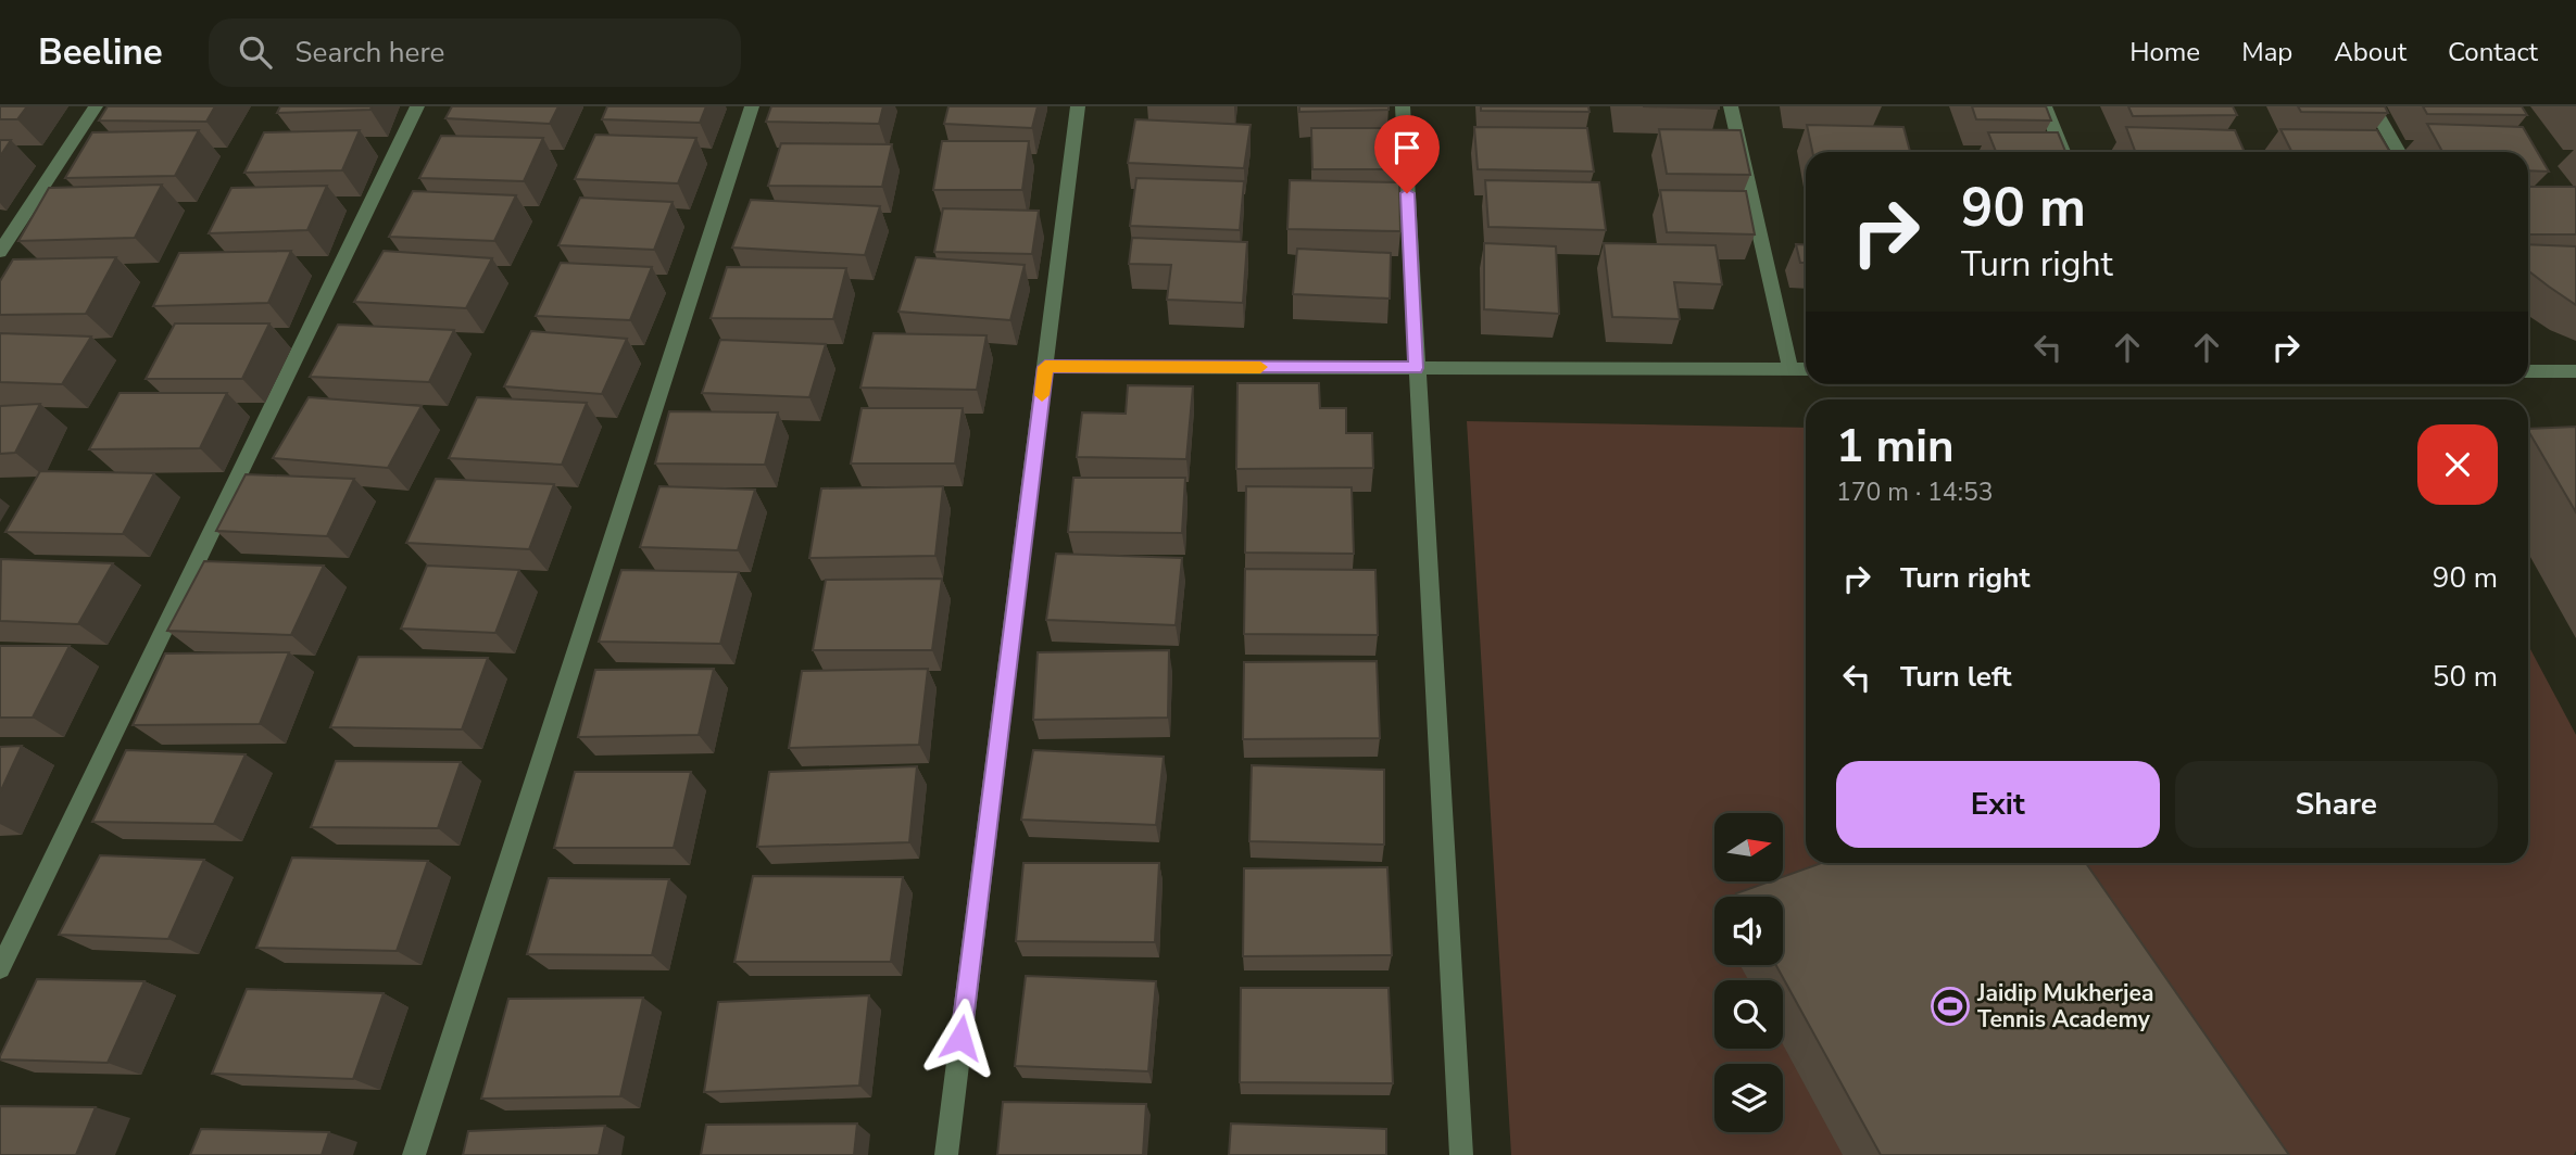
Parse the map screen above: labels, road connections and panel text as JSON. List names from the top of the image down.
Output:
{
  "places": {
    "sports": ["Jaidip Mukherjea Tennis Academy"]
  },
  "north": "right",
  "page": {
    "header": "Beeline",
    "search": "Search here",
    "nav": [
      "Home",
      "Map",
      "About",
      "Contact"
    ],
    "turn": ["90 m", "Turn right"],
    "heading": ["1 min", "170 m · 14:53"],
    "list": [
      {
        "name": "Turn right",
        "value": "90 m"
      },
      {
        "name": "Turn left",
        "value": "50 m"
      }
    ],
    "buttons": ["Exit", "Share"]
  }
}
